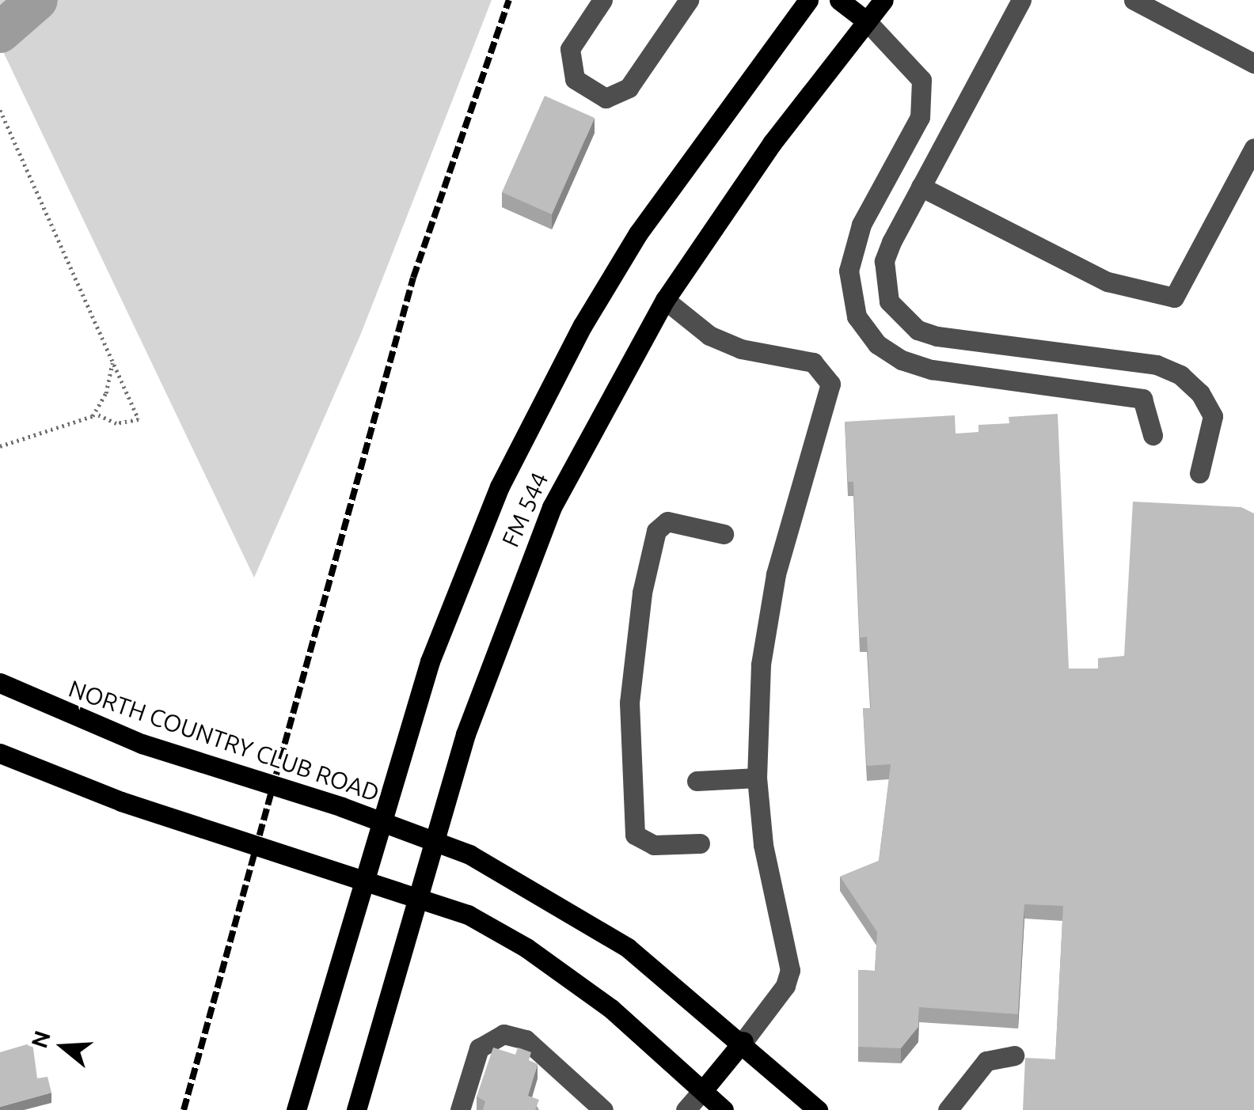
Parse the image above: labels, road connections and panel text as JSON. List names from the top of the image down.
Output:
{
  "streets": {
    "main road": ["FM 544", "NORTH COUNTRY CLUB ROAD"]
  },
  "crossings": [
    ["FM 544", "NORTH COUNTRY CLUB ROAD"]
  ],
  "north": "left"
}
